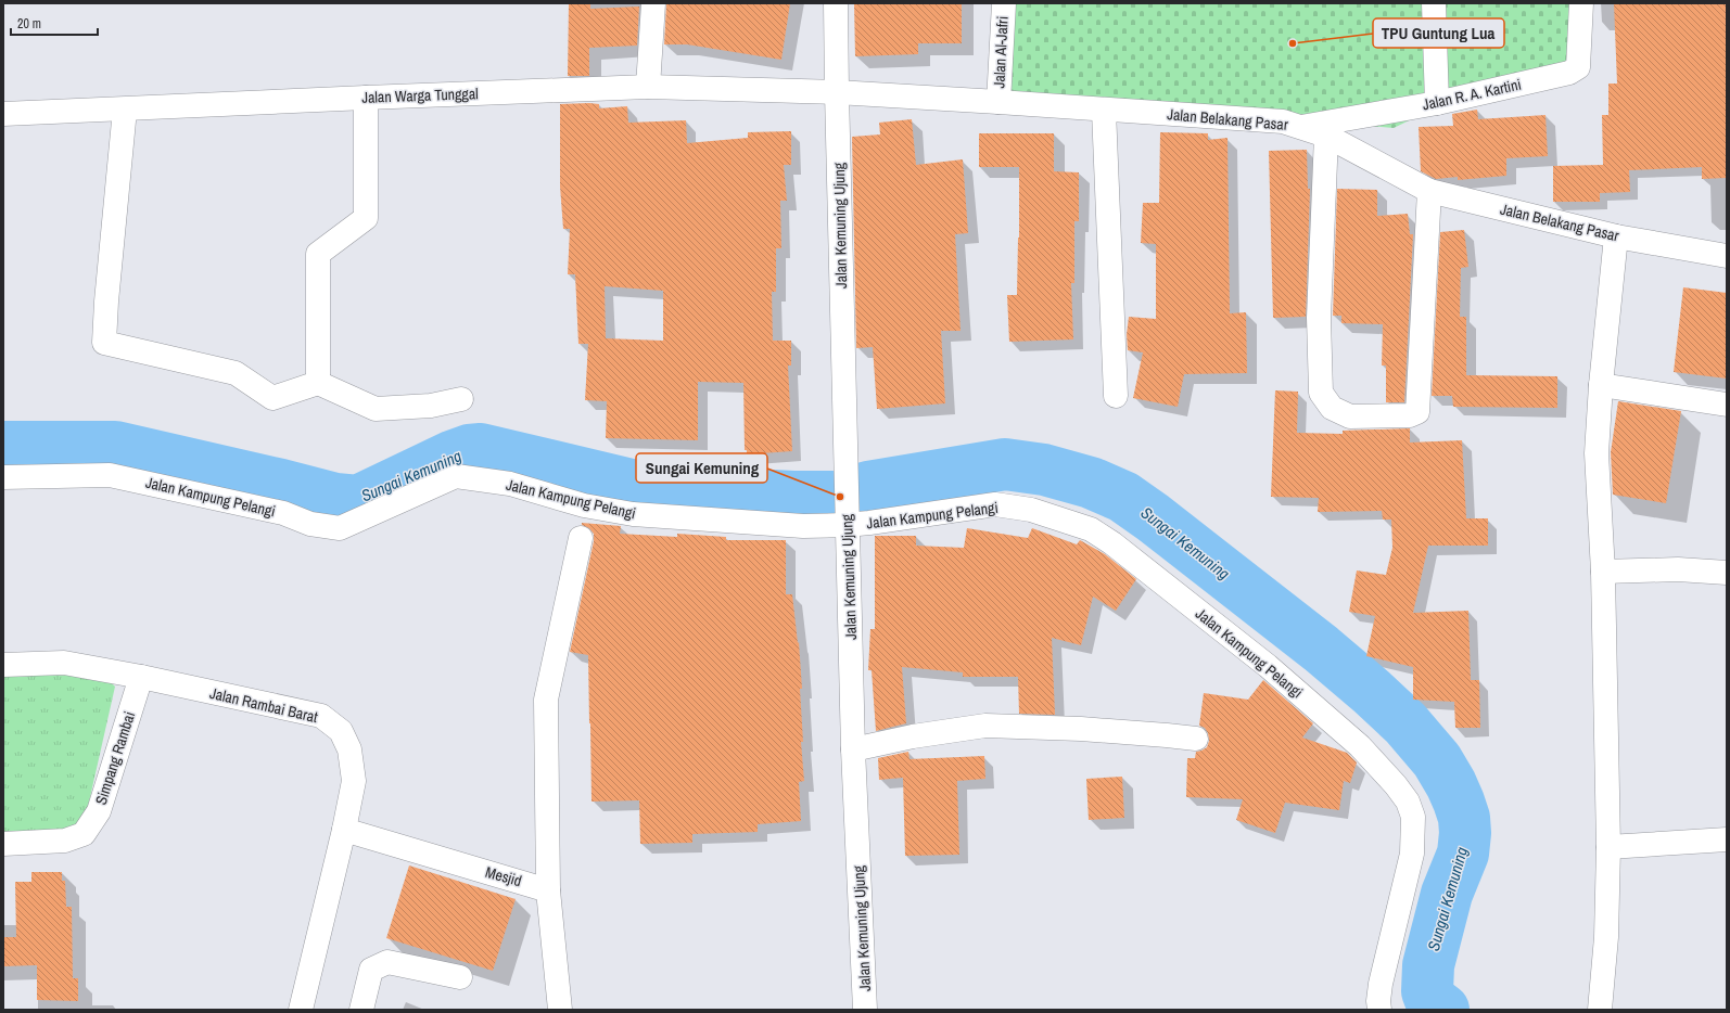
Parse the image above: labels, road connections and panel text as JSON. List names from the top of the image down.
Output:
{
  "streets": {
    "street": [
      "Jalan Al-Jafri",
      "Jalan R. A. Kartini",
      "Jalan Warga Tunggal",
      "Jalan Belakang Pasar",
      "Jalan Kemuning Ujung",
      "Jalan Kampung Pelangi",
      "Jalan Rambai Barat",
      "Simpang Rambai",
      "Mesjid"
    ]
  },
  "crossings": [
    ["Jalan Al-Jafri", "Jalan Belakang Pasar"],
    ["Jalan R. A. Kartini", "Jalan Belakang Pasar"],
    ["Jalan Warga Tunggal", "Jalan Belakang Pasar"],
    ["Jalan Warga Tunggal", "Jalan Kemuning Ujung"],
    ["Jalan Belakang Pasar", "Jalan Kemuning Ujung"],
    ["Jalan Kemuning Ujung", "Jalan Kampung Pelangi"],
    ["Jalan Rambai Barat", "Simpang Rambai"],
    ["Jalan Rambai Barat", "Mesjid"]
  ],
  "water": ["Sungai Kemuning"],
  "places": ["TPU Guntung Lua", "Sungai Kemuning"],
  "scale_bar": "20 m"
}
